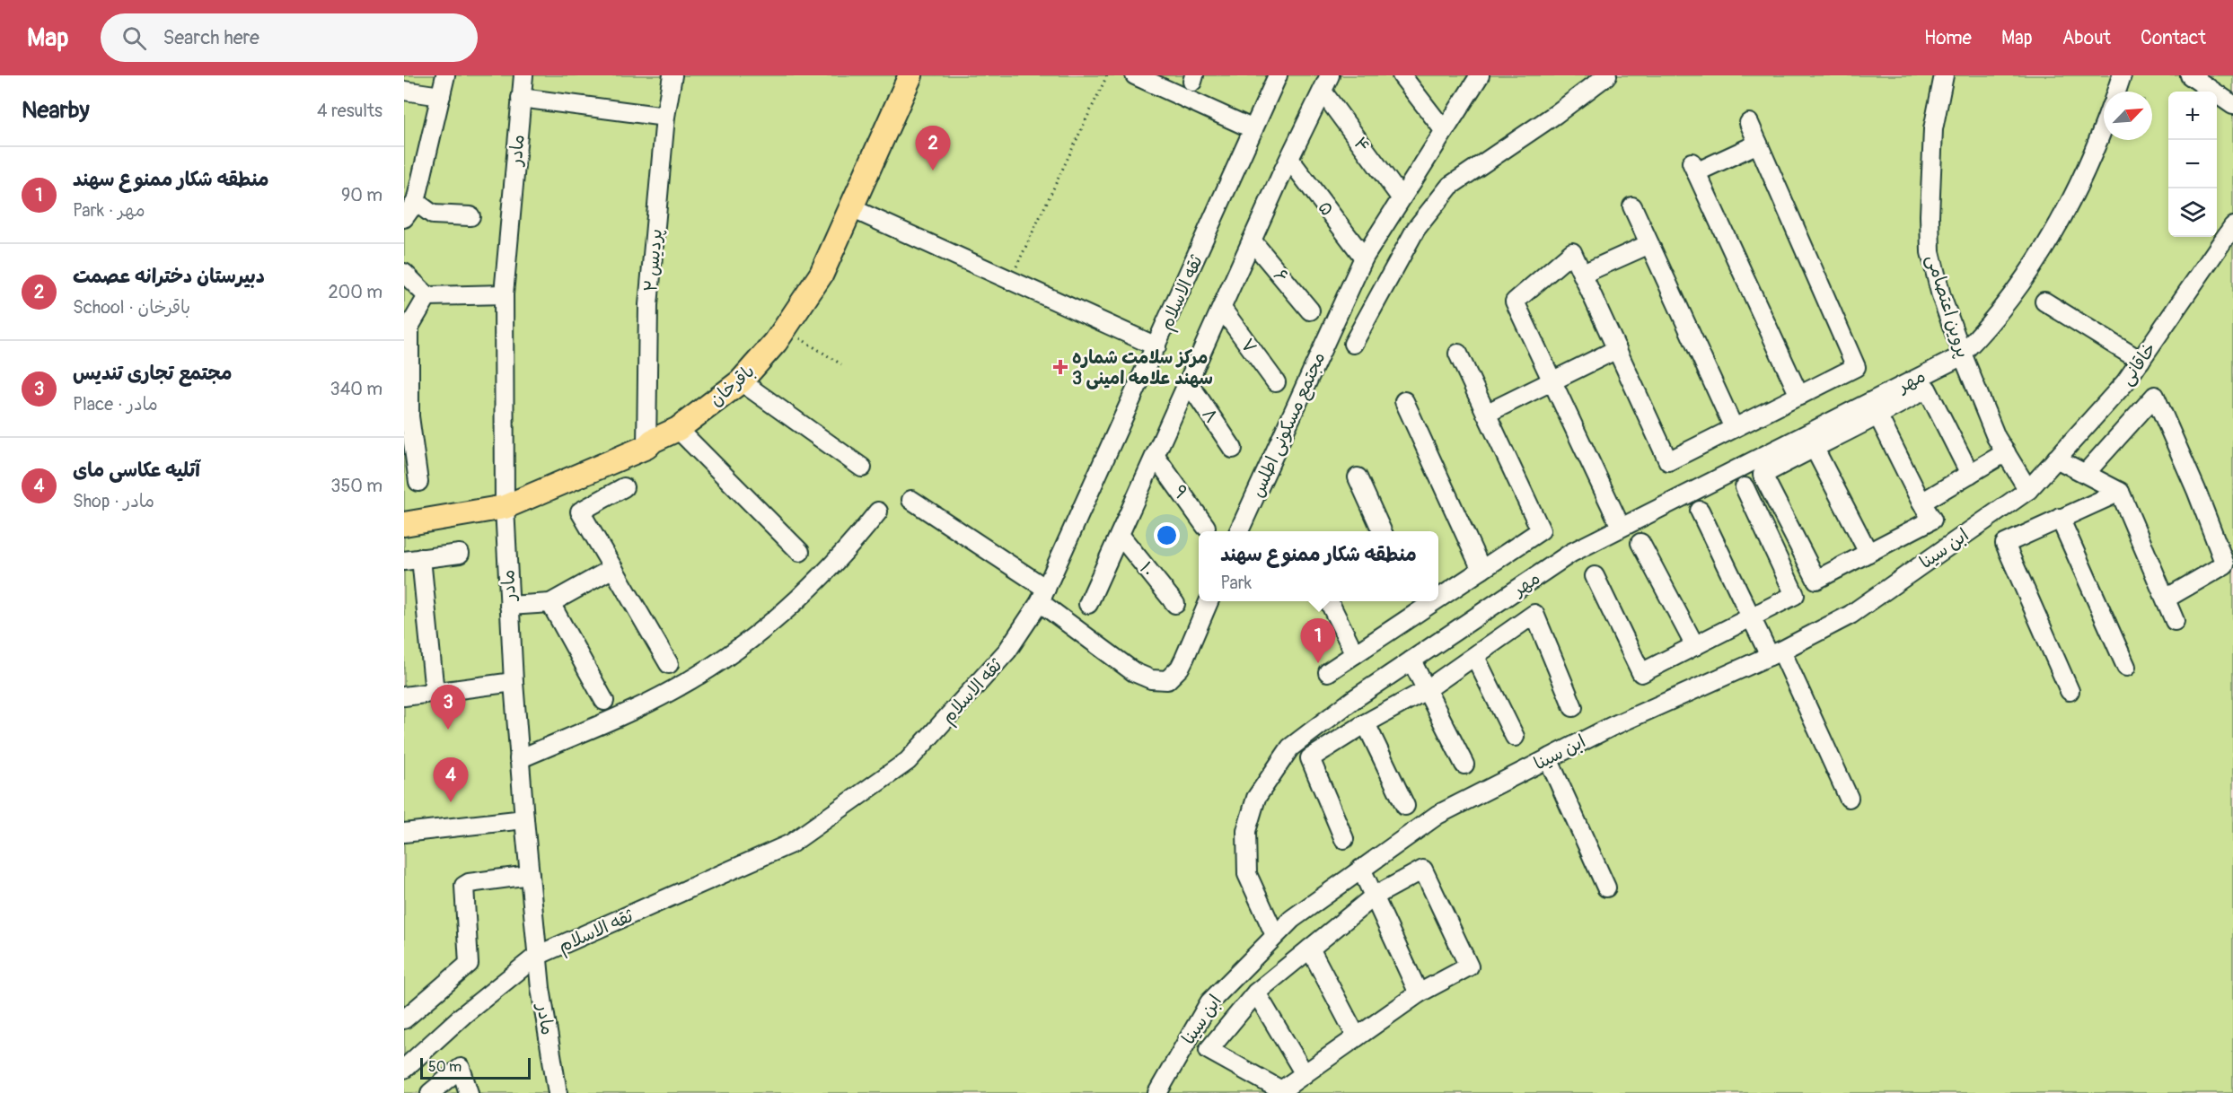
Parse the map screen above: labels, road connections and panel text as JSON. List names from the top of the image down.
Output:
{
  "streets": {
    "main road": ["باقرخان"],
    "street": [
      "۴",
      "مادر",
      "۵",
      "پردیس ۲",
      "۶",
      "ثقه الاسلام",
      "پروین اعتصامی",
      "۷",
      "خاقانی",
      "مهر",
      "۸",
      "مجتمع مسکونی اطلس",
      "۹",
      "ابن سینا",
      "۱۰"
    ]
  },
  "crossings": [
    ["۴", "مجتمع مسکونی اطلس"],
    ["مادر", "ثقه الاسلام"],
    ["مادر", "باقرخان"],
    ["۵", "مجتمع مسکونی اطلس"],
    ["پردیس ۲", "باقرخان"],
    ["پروین اعتصامی", "خاقانی"],
    ["پروین اعتصامی", "مهر"],
    ["پروین اعتصامی", "ابن سینا"],
    ["خاقانی", "ابن سینا"],
    ["مهر", "ابن سینا"]
  ],
  "places": {
    "health": ["مرکز سلامت شماره 3 سهند علامه امینی"]
  },
  "scale_bar": "50 m",
  "north": "top right",
  "page": {
    "header": "Map",
    "search": "Search here",
    "nav": [
      "Home",
      "Map",
      "About",
      "Contact"
    ],
    "heading": ["Nearby", "4 results"],
    "map_buttons": ["+", "−"],
    "pins": [
      "2",
      "1",
      "3",
      "4"
    ],
    "list": [
      {
        "mark": "1",
        "name": "منطقه شکار ممنوع سهند",
        "note": "Park · مهر",
        "value": "90 m"
      },
      {
        "mark": "2",
        "name": "دبیرستان دخترانه عصمت",
        "note": "School · باقرخان",
        "value": "200 m"
      },
      {
        "mark": "3",
        "name": "مجتمع تجاری تندیس",
        "note": "Place · مادر",
        "value": "340 m"
      },
      {
        "mark": "4",
        "name": "آتلیه عکاسی مای",
        "note": "Shop · مادر",
        "value": "350 m"
      }
    ],
    "popup": ["منطقه شکار ممنوع سهند", "Park"],
    "scale": "50 m"
  }
}
